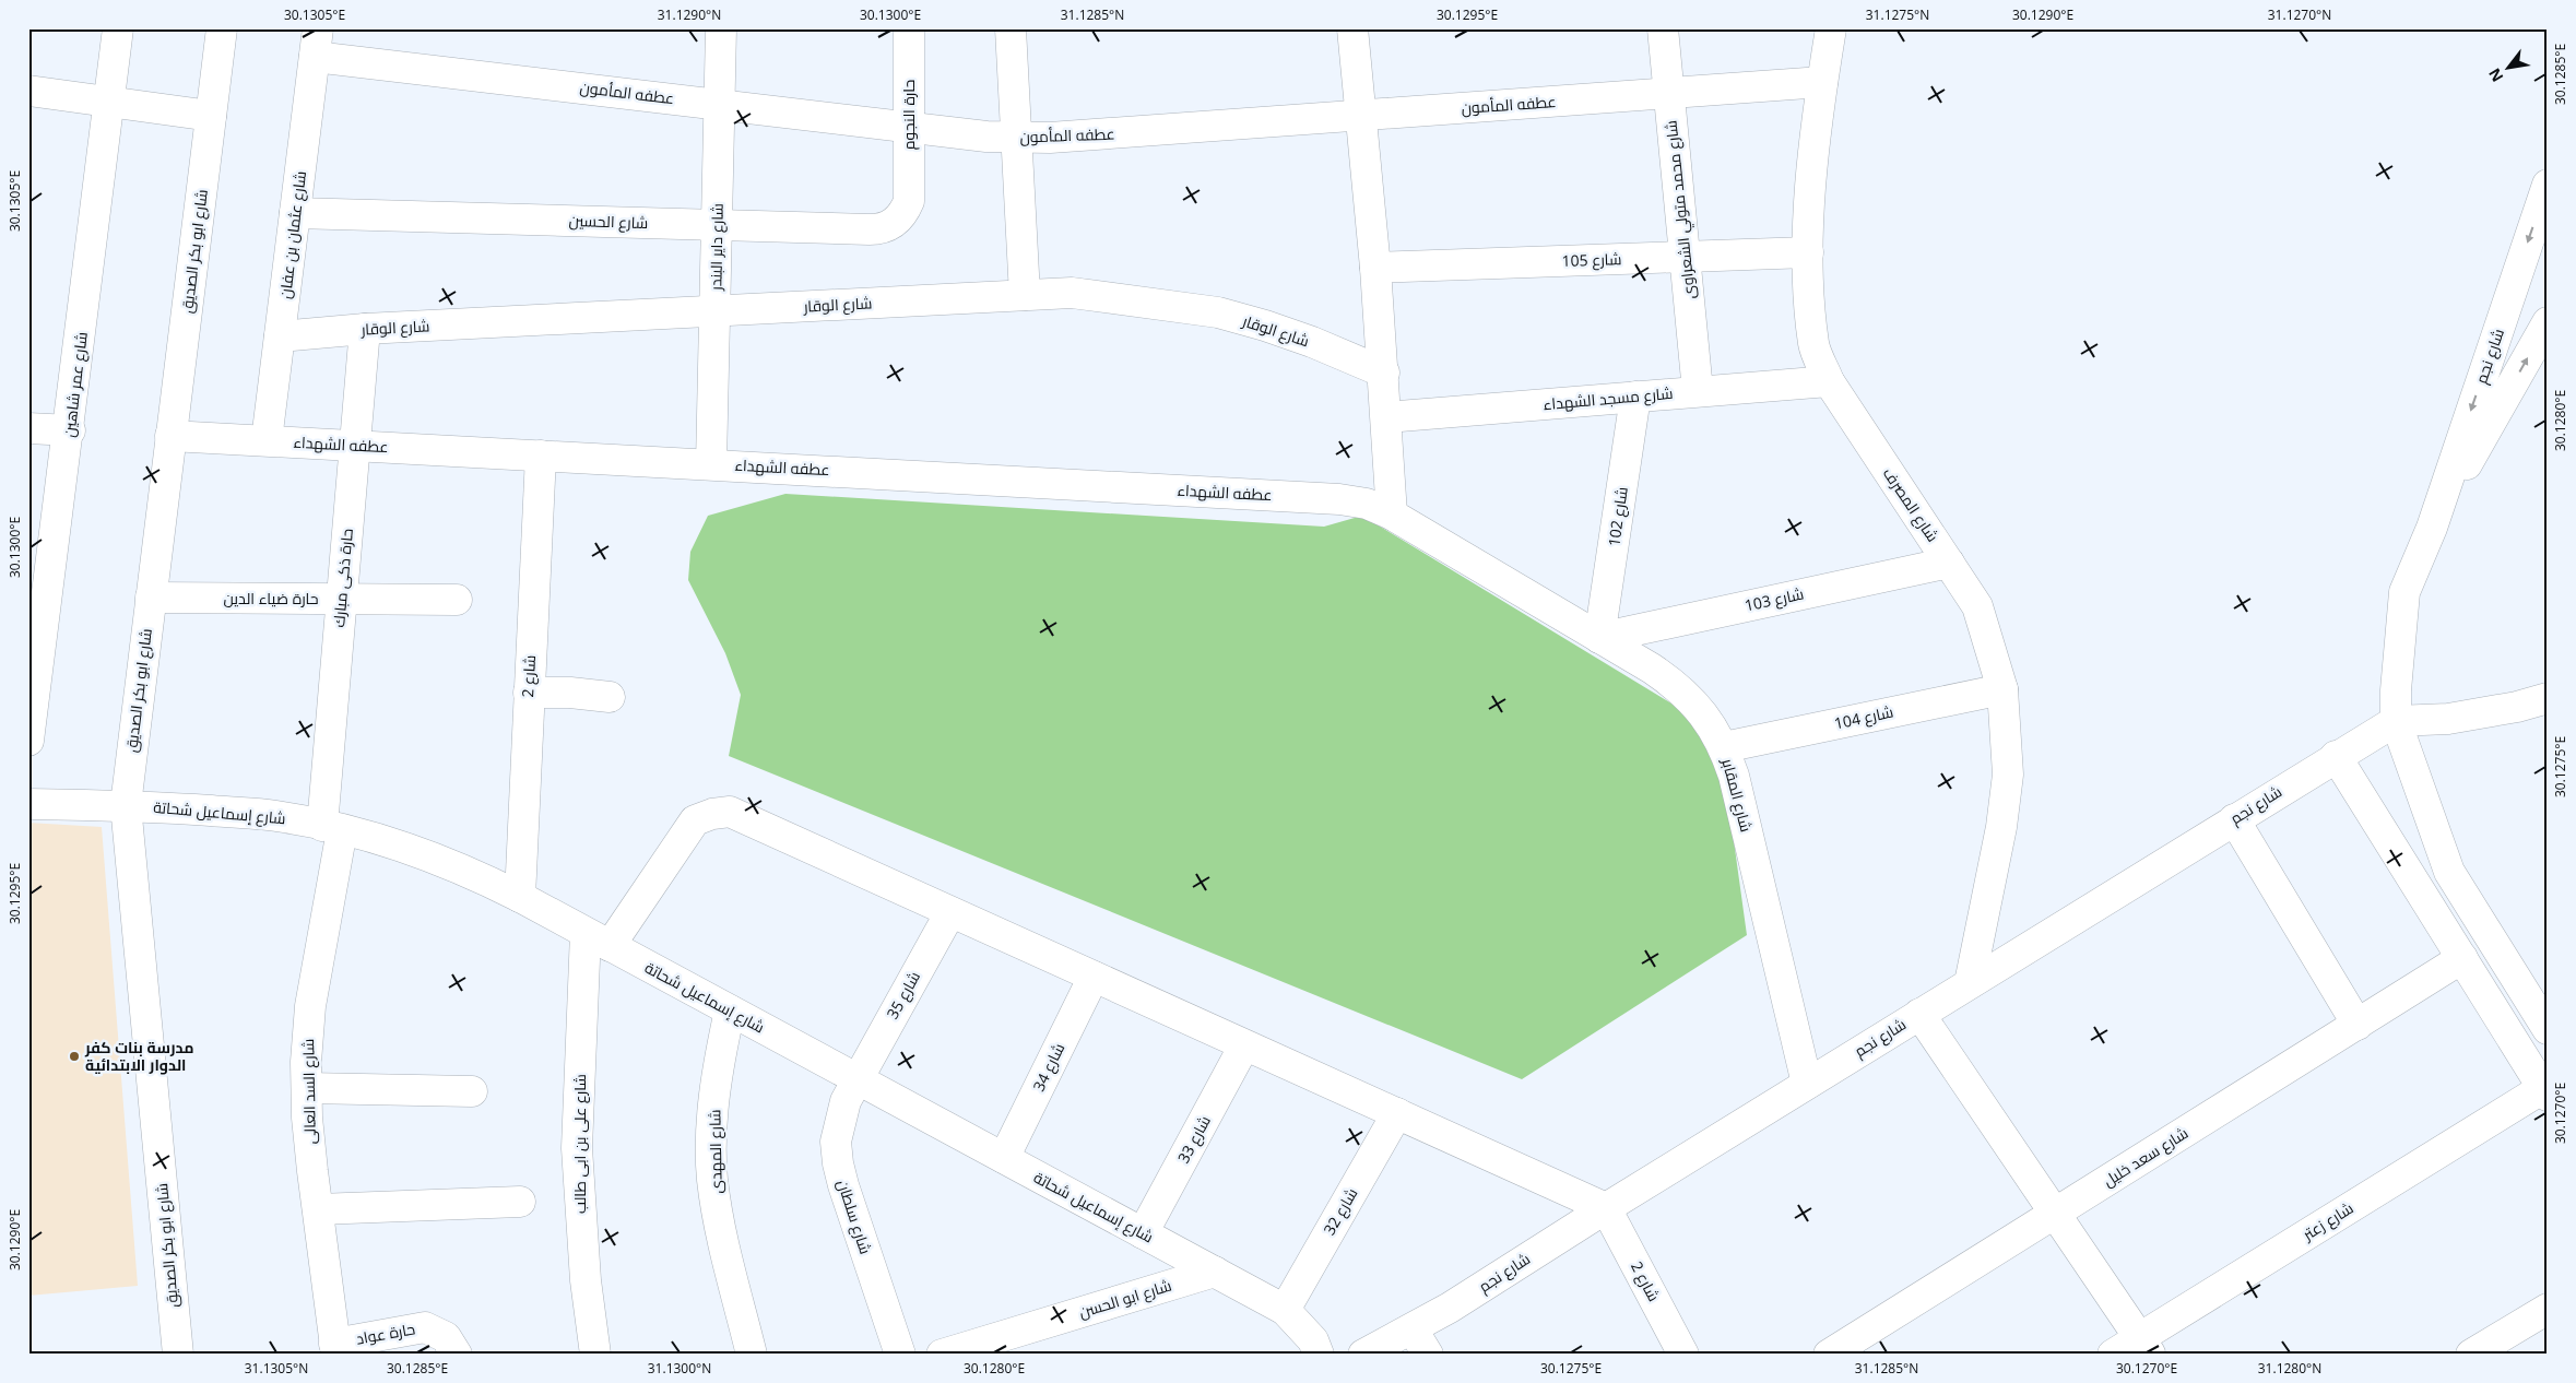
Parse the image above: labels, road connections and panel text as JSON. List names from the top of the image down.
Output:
{
  "streets": {
    "street": [
      "عطفه المأمون",
      "حارة النجوم",
      "شارع محمد متولي الشعراوى",
      "شارع الحسين",
      "شارع عثمان بن عفان",
      "شارع داير البندر",
      "شارع ابو بكر الصديق",
      "شارع 105",
      "شارع الوقار",
      "شارع نجم",
      "شارع عمر شاهين",
      "شارع مسجد الشهداء",
      "عطفه الشهداء",
      "شارع المصرف",
      "شارع 102",
      "حارة ذكى مبارك",
      "حارة ضياء الدين",
      "شارع 103",
      "شارع 2",
      "شارع 104",
      "شارع المقابر",
      "شارع إسماعيل شحاتة",
      "شارع 35",
      "شارع 34",
      "شارع السد العالى",
      "شارع 33",
      "شارع على بن ابى طالب",
      "شارع المهدى",
      "شارع سعد خليل",
      "شارع 32",
      "شارع سلطان",
      "شارع زعتر",
      "شارع ابو الحسن",
      "حارة عواد"
    ]
  },
  "crossings": [
    ["عطفه المأمون", "حارة النجوم"],
    ["عطفه المأمون", "شارع محمد متولي الشعراوى"],
    ["عطفه المأمون", "شارع عثمان بن عفان"],
    ["عطفه المأمون", "شارع داير البندر"],
    ["عطفه المأمون", "شارع المصرف"],
    ["حارة النجوم", "شارع الحسين"],
    ["شارع محمد متولي الشعراوى", "شارع 105"],
    ["شارع محمد متولي الشعراوى", "شارع مسجد الشهداء"],
    ["شارع الحسين", "شارع عثمان بن عفان"],
    ["شارع الحسين", "شارع داير البندر"],
    ["شارع عثمان بن عفان", "شارع الوقار"],
    ["شارع عثمان بن عفان", "عطفه الشهداء"],
    ["شارع داير البندر", "شارع الوقار"],
    ["شارع داير البندر", "عطفه الشهداء"],
    ["شارع ابو بكر الصديق", "عطفه الشهداء"],
    ["شارع ابو بكر الصديق", "حارة ضياء الدين"],
    ["شارع ابو بكر الصديق", "شارع إسماعيل شحاتة"],
    ["شارع 105", "شارع المصرف"],
    ["شارع الوقار", "حارة ذكى مبارك"],
    ["شارع نجم", "شارع المصرف"],
    ["شارع نجم", "شارع 2"],
    ["شارع نجم", "شارع المقابر"],
    ["شارع مسجد الشهداء", "شارع المصرف"],
    ["شارع مسجد الشهداء", "شارع 102"],
    ["عطفه الشهداء", "حارة ذكى مبارك"],
    ["عطفه الشهداء", "شارع 2"],
    ["عطفه الشهداء", "شارع المقابر"],
    ["شارع المصرف", "شارع 103"],
    ["شارع المصرف", "شارع 104"],
    ["شارع 102", "شارع 103"],
    ["شارع 102", "شارع المقابر"],
    ["حارة ذكى مبارك", "حارة ضياء الدين"],
    ["حارة ذكى مبارك", "شارع إسماعيل شحاتة"],
    ["حارة ذكى مبارك", "شارع السد العالى"],
    ["شارع 103", "شارع المقابر"],
    ["شارع 2", "شارع إسماعيل شحاتة"],
    ["شارع 104", "شارع المقابر"],
    ["شارع إسماعيل شحاتة", "شارع 35"],
    ["شارع إسماعيل شحاتة", "شارع 34"],
    ["شارع إسماعيل شحاتة", "شارع السد العالى"],
    ["شارع إسماعيل شحاتة", "شارع 33"],
    ["شارع إسماعيل شحاتة", "شارع على بن ابى طالب"],
    ["شارع إسماعيل شحاتة", "شارع المهدى"],
    ["شارع إسماعيل شحاتة", "شارع 32"],
    ["شارع إسماعيل شحاتة", "شارع سلطان"],
    ["شارع إسماعيل شحاتة", "شارع ابو الحسن"],
    ["شارع 35", "شارع سلطان"],
    ["شارع السد العالى", "حارة عواد"]
  ],
  "places": ["مدرسة بنات كفر الدوار الابتدائية"],
  "north": "bottom left",
  "coordinates": [
    "30.1305°E",
    "31.1290°N",
    "30.1300°E",
    "31.1285°N",
    "30.1295°E",
    "31.1275°N",
    "30.1290°E",
    "31.1270°N",
    "30.1285°E",
    "30.1280°E",
    "30.1275°E",
    "30.1270°E",
    "31.1305°N",
    "31.1300°N",
    "31.1280°N"
  ]
}
